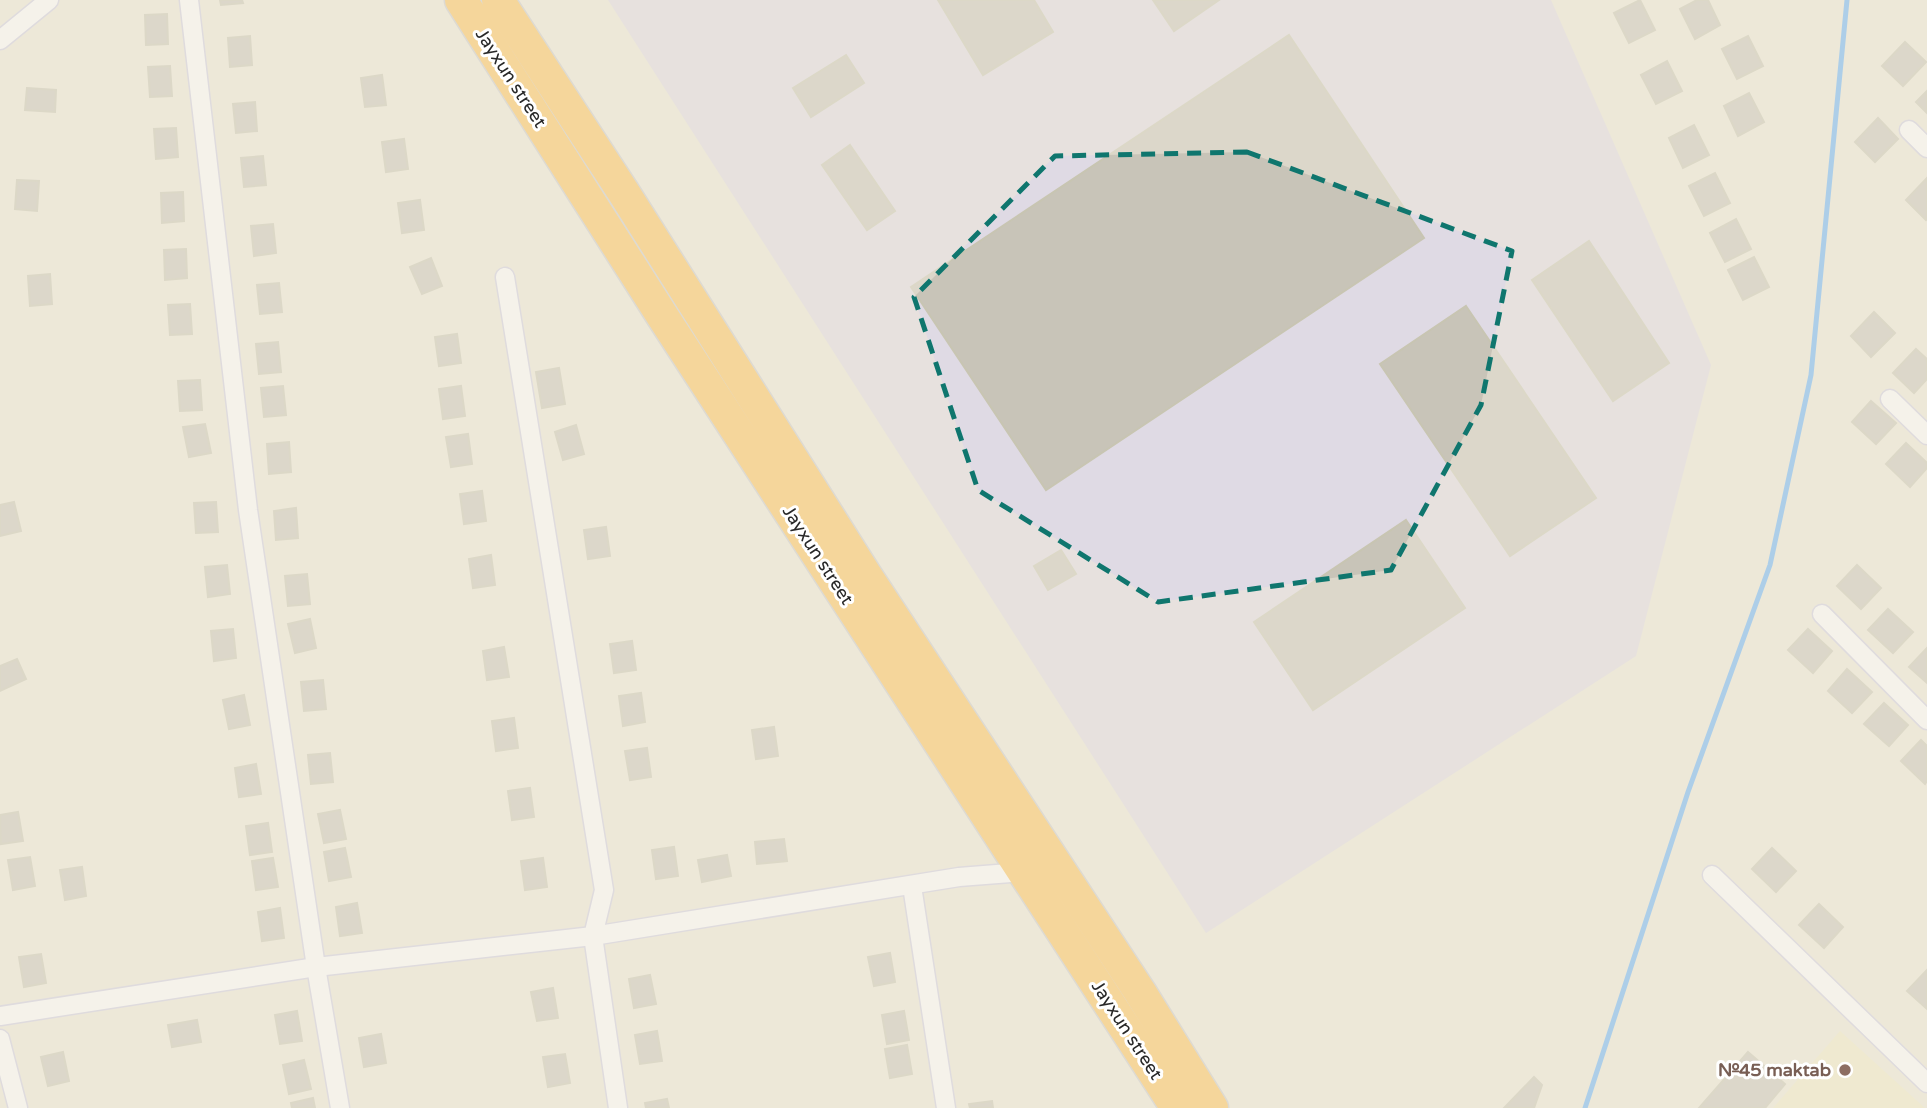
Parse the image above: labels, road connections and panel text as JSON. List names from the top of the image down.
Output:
{
  "streets": {
    "highway": ["Jayxun street"]
  },
  "places": ["№45 maktab"]
}
